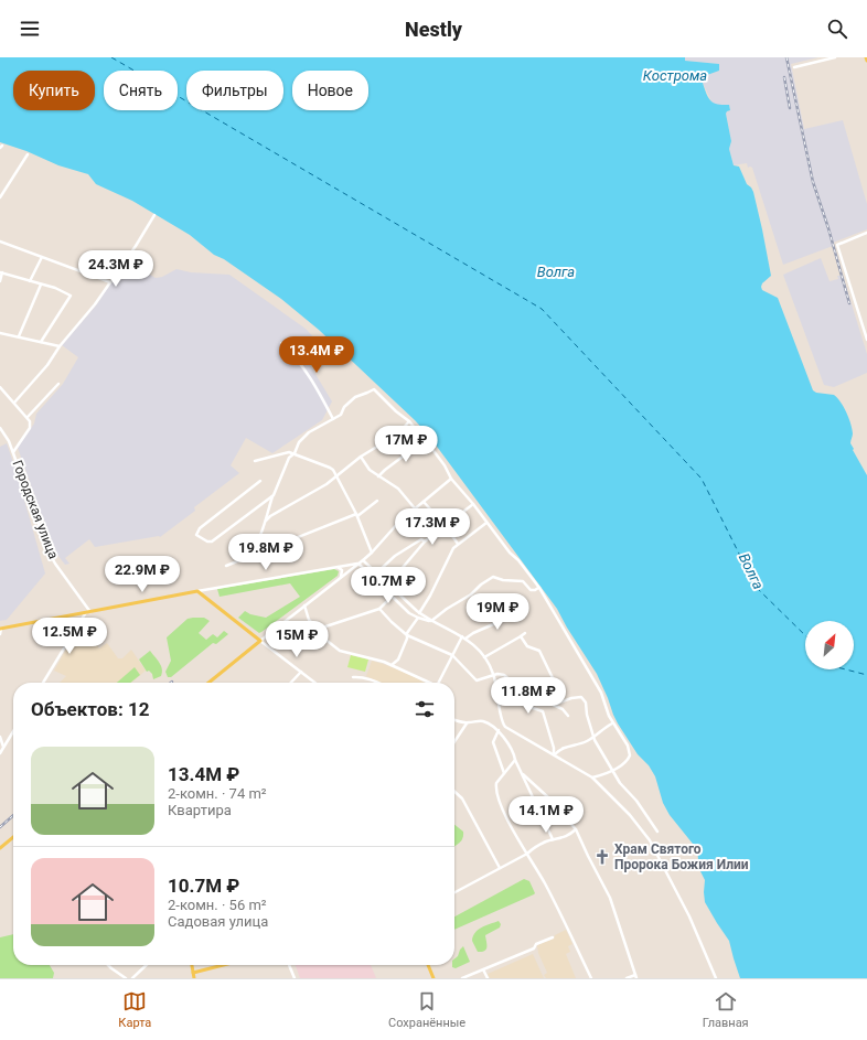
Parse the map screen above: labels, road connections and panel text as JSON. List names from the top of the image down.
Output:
{
  "streets": {
    "street": ["Городская улица"]
  },
  "water": ["Кострома", "Волга"],
  "places": {
    "church": ["Храм Святого Пророка Божия Илии"]
  },
  "north": "top right",
  "page": {
    "header": "Nestly",
    "chip": [
      "Купить",
      "Снять",
      "Фильтры",
      "Новое"
    ],
    "price": [
      "24.3M ₽",
      "13.4M ₽",
      "17M ₽",
      "17.3M ₽",
      "19.8M ₽",
      "22.9M ₽",
      "10.7M ₽",
      "19M ₽",
      "12.5M ₽",
      "15M ₽",
      "11.8M ₽",
      "14.1M ₽"
    ],
    "heading": "Объектов: 12",
    "list": [
      {
        "name": "13.4M ₽",
        "note": "2-комн. · 74 m² · Квартира"
      },
      {
        "name": "10.7M ₽",
        "note": "2-комн. · 56 m² · Садовая улица"
      }
    ],
    "tabs": ["Карта", "Сохранённые", "Главная"]
  }
}
